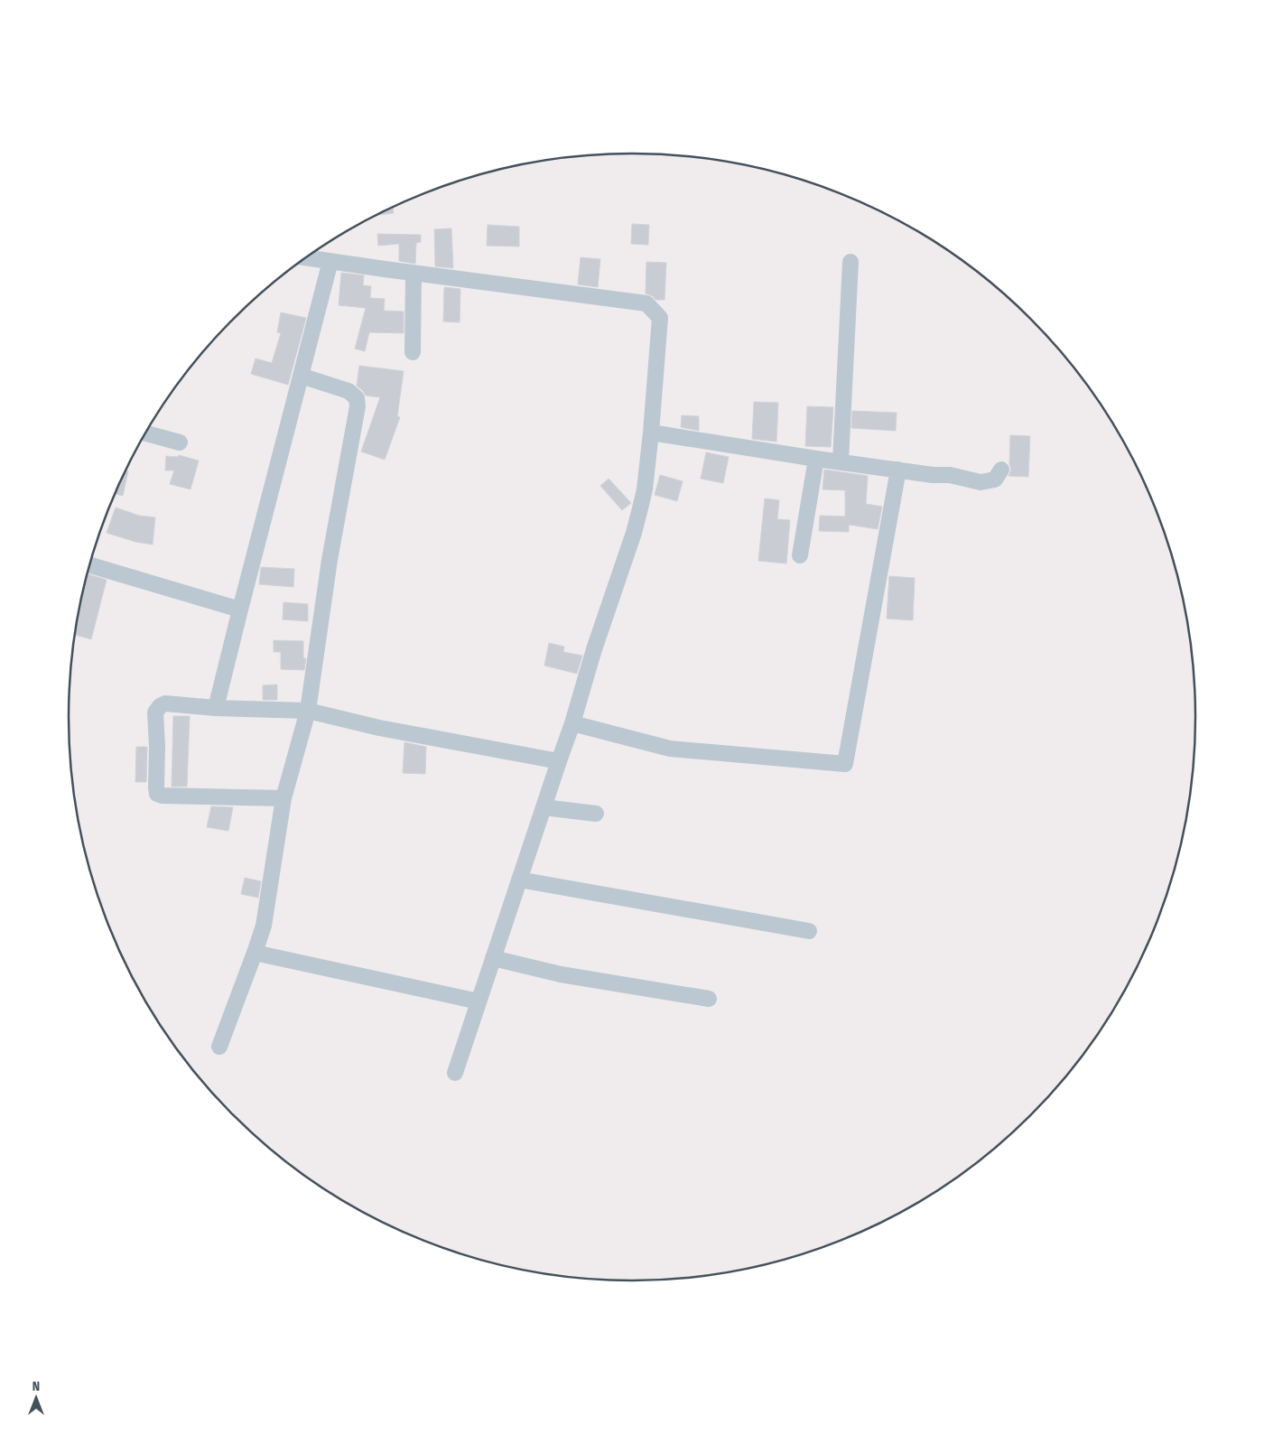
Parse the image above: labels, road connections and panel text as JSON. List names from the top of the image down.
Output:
{
  "north": "top"
}
